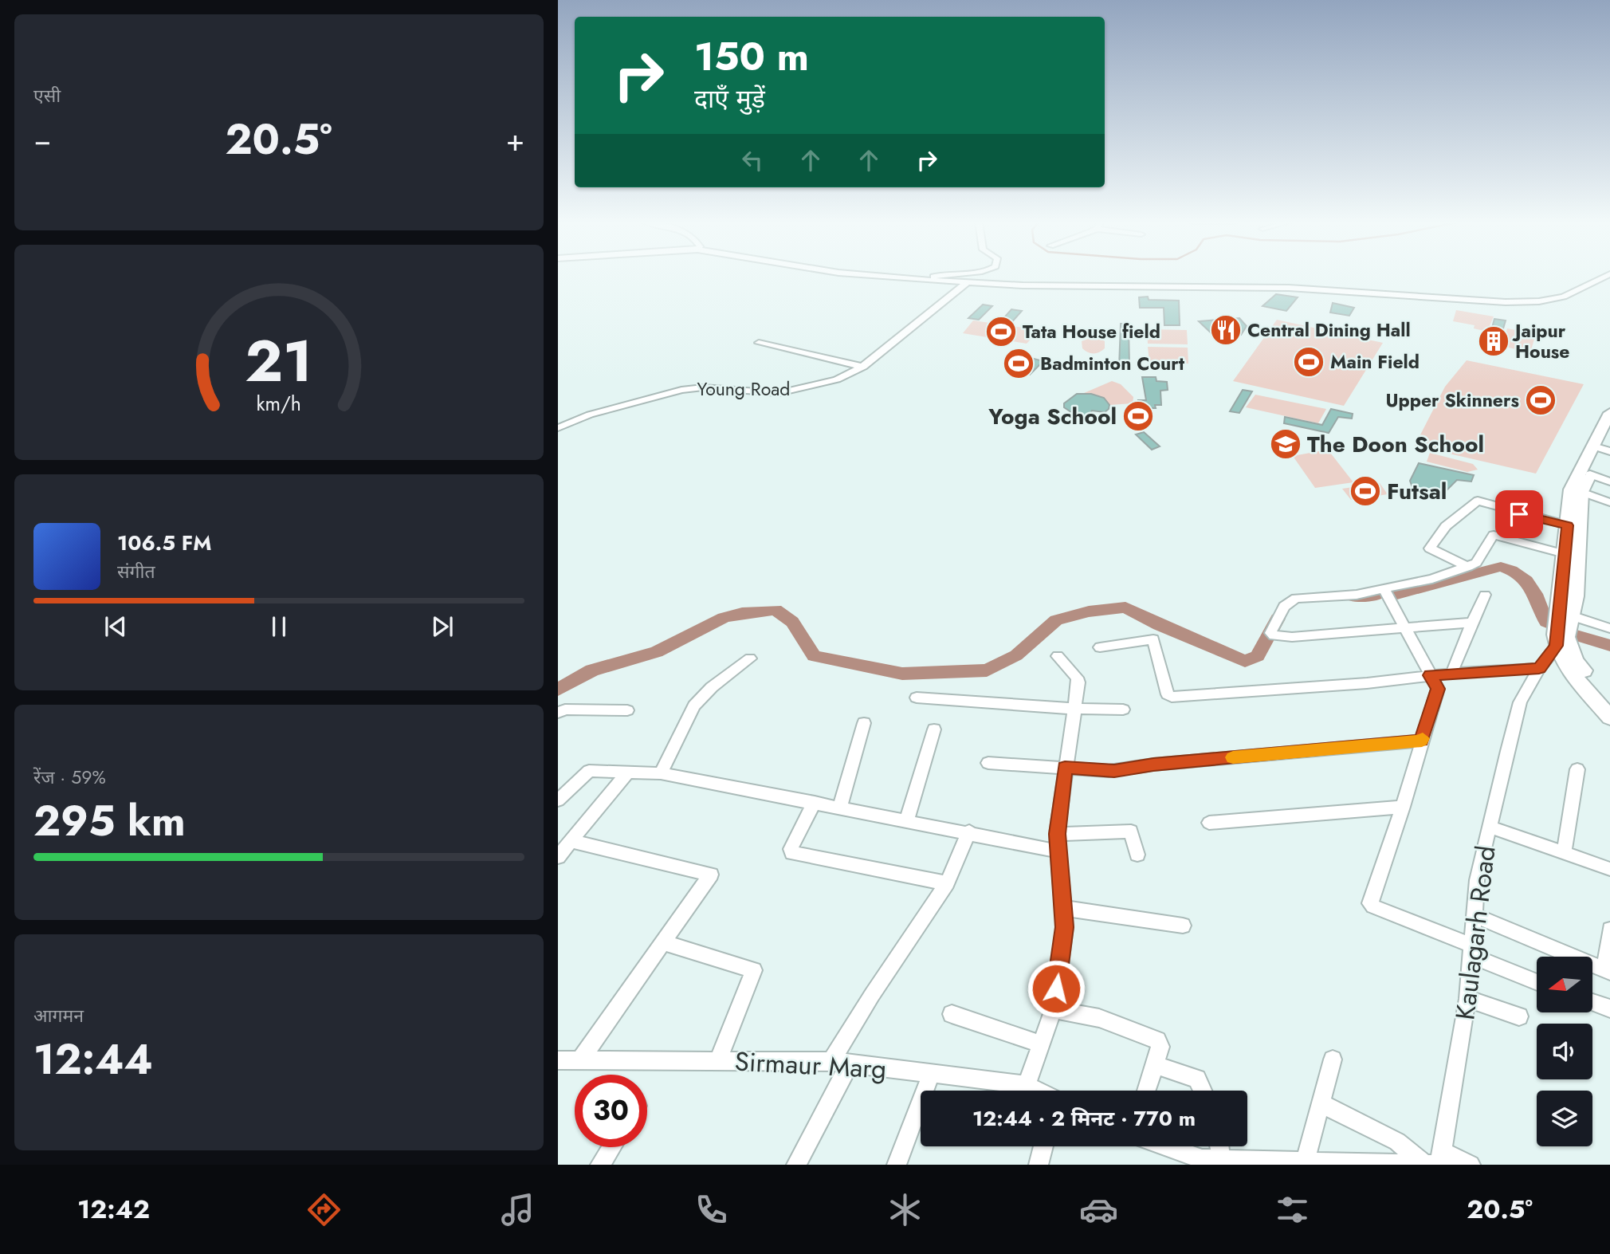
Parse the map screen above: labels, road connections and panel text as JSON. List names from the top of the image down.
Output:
{
  "streets": {
    "street": ["Young Road", "Kaulagarh Road", "Sirmaur Marg"]
  },
  "places": {
    "restaurant": ["Central Dining Hall"],
    "sports": [
      "Tata House field",
      "Main Field",
      "Badminton Court",
      "Upper Skinners",
      "Yoga School",
      "Futsal"
    ],
    "building": ["Jaipur House"],
    "school or university": ["The Doon School"]
  },
  "north": "left",
  "page": {
    "tile": [
      "एसी",
      ["रेंज · 59%", "295 km"],
      ["आगमन", "12:44"]
    ],
    "turn": ["150 m", "दाएँ मुड़ें"],
    "heat": ["−", "20.5°", "+"],
    "song": ["106.5 FM", "संगीत"],
    "limit": "30",
    "trip": "12:44 · 2 मिनट · 770 m",
    "tabs": ["12:42", "20.5°"],
    "gauge": ["21", "km/h"]
  }
}
